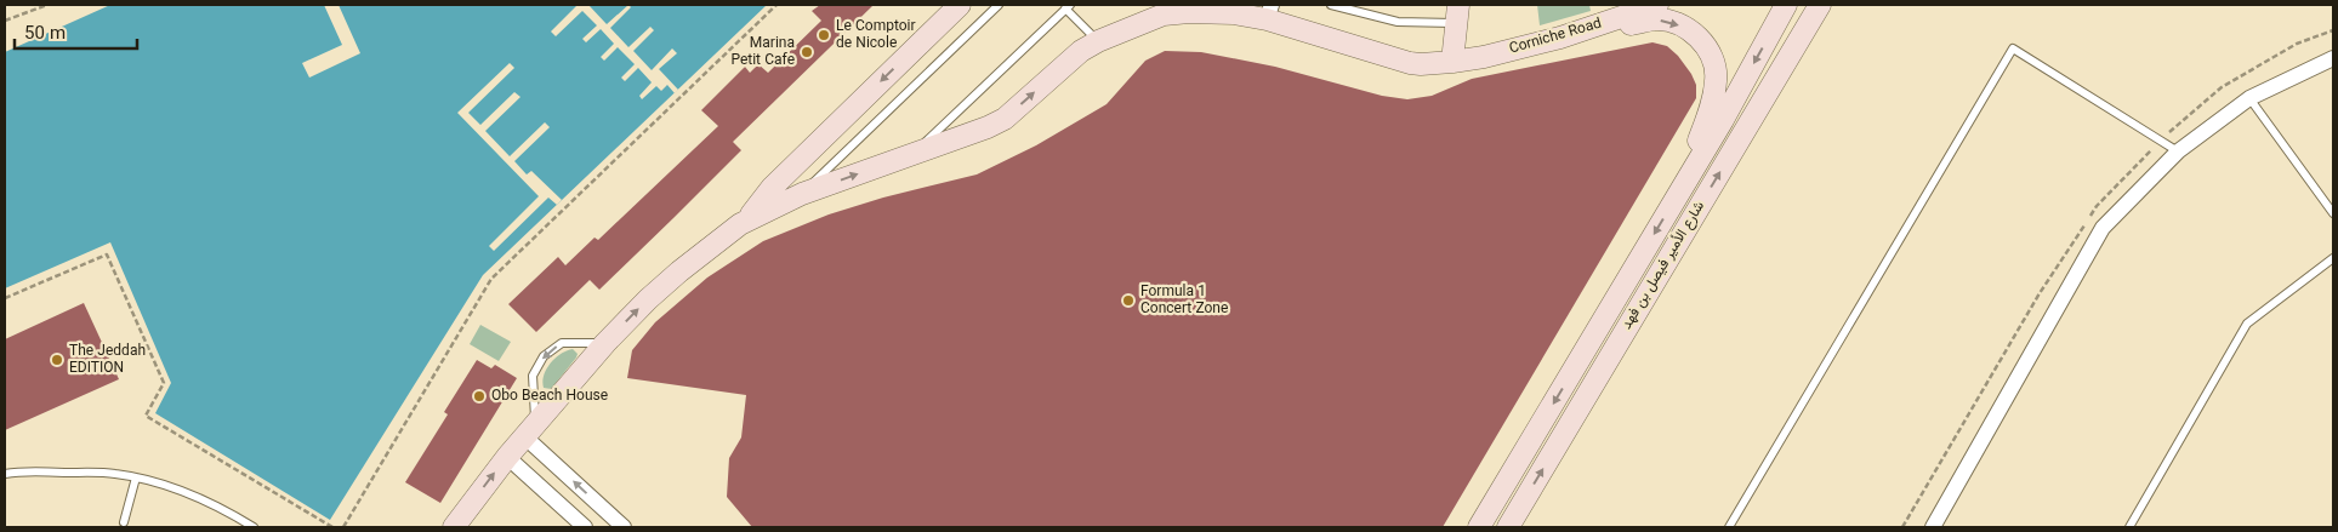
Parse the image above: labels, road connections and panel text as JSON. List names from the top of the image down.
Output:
{
  "streets": {
    "main road": ["Corniche Road", "شارع الأمير فيصل بن فهد"]
  },
  "places": [
    "Le Comptoir de Nicole",
    "Marina Petit Cafe",
    "Formula 1 Concert Zone",
    "The Jeddah EDITION",
    "Obo Beach House"
  ],
  "scale_bar": "50 m"
}
